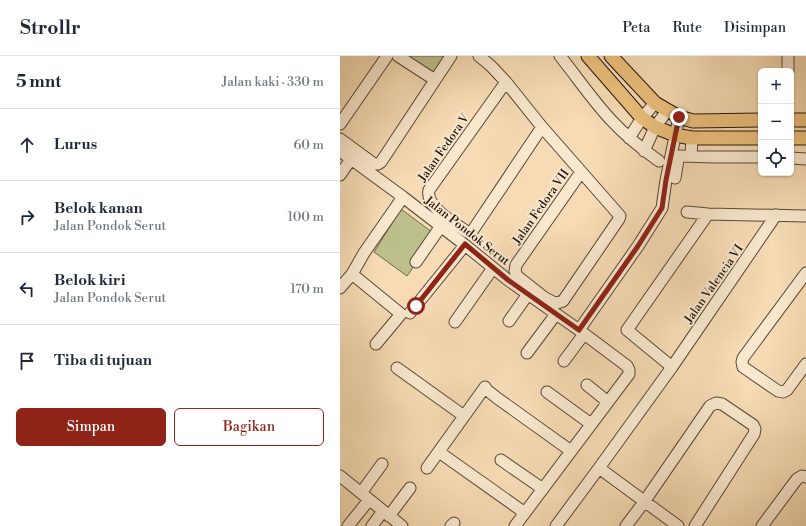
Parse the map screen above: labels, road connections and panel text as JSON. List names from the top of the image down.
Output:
{
  "streets": {
    "street": [
      "Jalan Fedora V",
      "Jalan Fedora VII",
      "Jalan Pondok Serut",
      "Jalan Valencia VI"
    ]
  },
  "crossings": [
    ["Jalan Fedora VII", "Jalan Pondok Serut"]
  ],
  "page": {
    "header": "Strollr",
    "nav": ["Peta", "Rute", "Disimpan"],
    "heading": ["5 mnt", "Jalan kaki · 330 m"],
    "map_buttons": ["+", "−"],
    "list": [
      ["Lurus", "60 m"],
      ["Belok kanan", "Jalan Pondok Serut", "100 m"],
      ["Belok kiri", "Jalan Pondok Serut", "170 m"],
      "Tiba di tujuan"
    ],
    "buttons": ["Simpan", "Bagikan"]
  }
}
